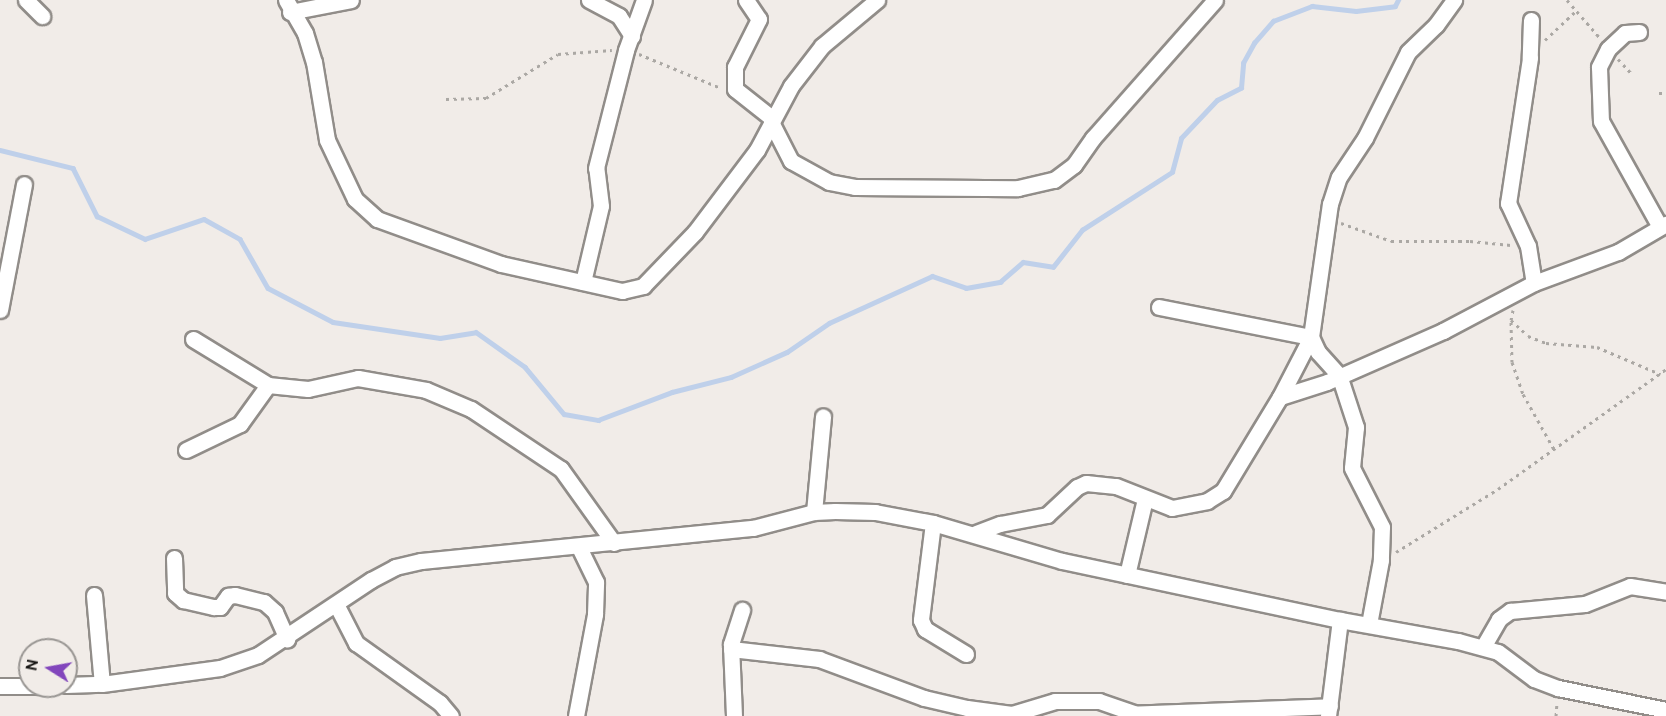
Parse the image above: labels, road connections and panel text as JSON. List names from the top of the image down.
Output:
{
  "north": "left"
}
